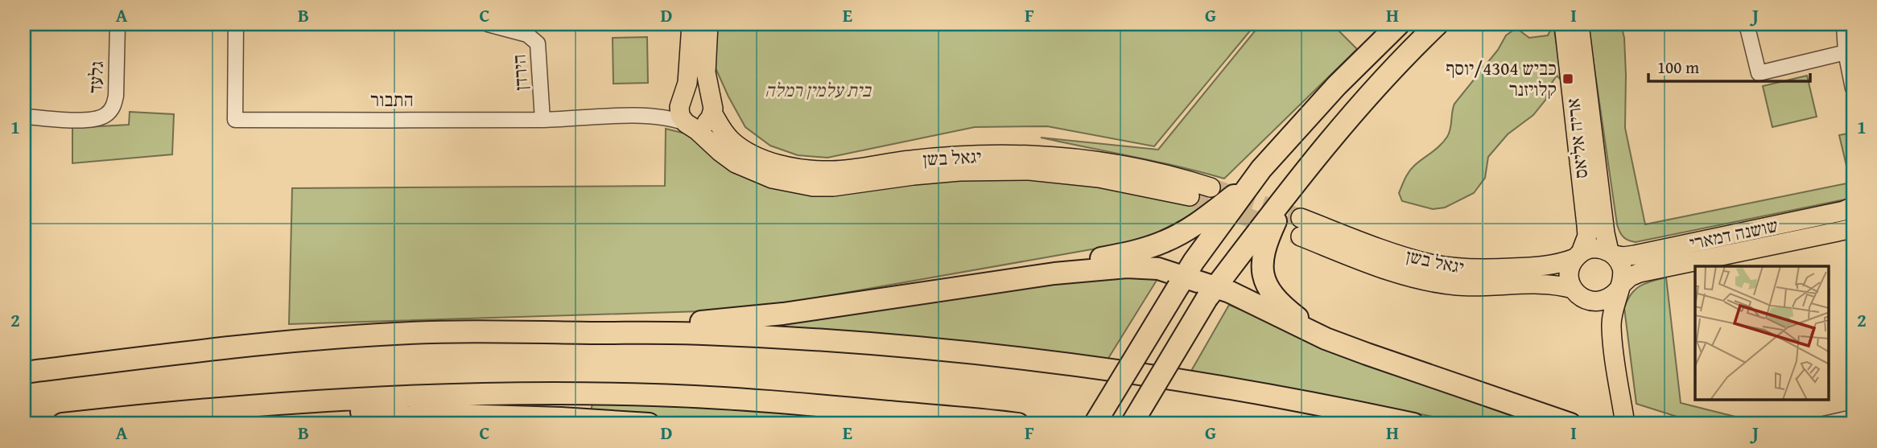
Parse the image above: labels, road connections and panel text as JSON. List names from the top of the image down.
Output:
{
  "streets": {
    "main road": ["אריה אליאס", "יגאל בשן", "שושנה דמארי"],
    "street": ["הירדן", "גלעד", "התבור"]
  },
  "crossings": [
    ["הירדן", "התבור"],
    ["התבור", "יגאל בשן"],
    ["אריה אליאס", "יגאל בשן"],
    ["אריה אליאס", "שושנה דמארי"],
    ["יגאל בשן", "שושנה דמארי"]
  ],
  "parks": ["בית עלמין רמלה"],
  "places": {
    "transit": ["כביש 4304/יוסף קלויזנר"]
  },
  "scale_bar": "100 m",
  "grid": {
    "columns": [
      "A",
      "B",
      "C",
      "D",
      "E",
      "F",
      "G",
      "H",
      "I",
      "J"
    ],
    "rows": ["1", "2"]
  }
}
